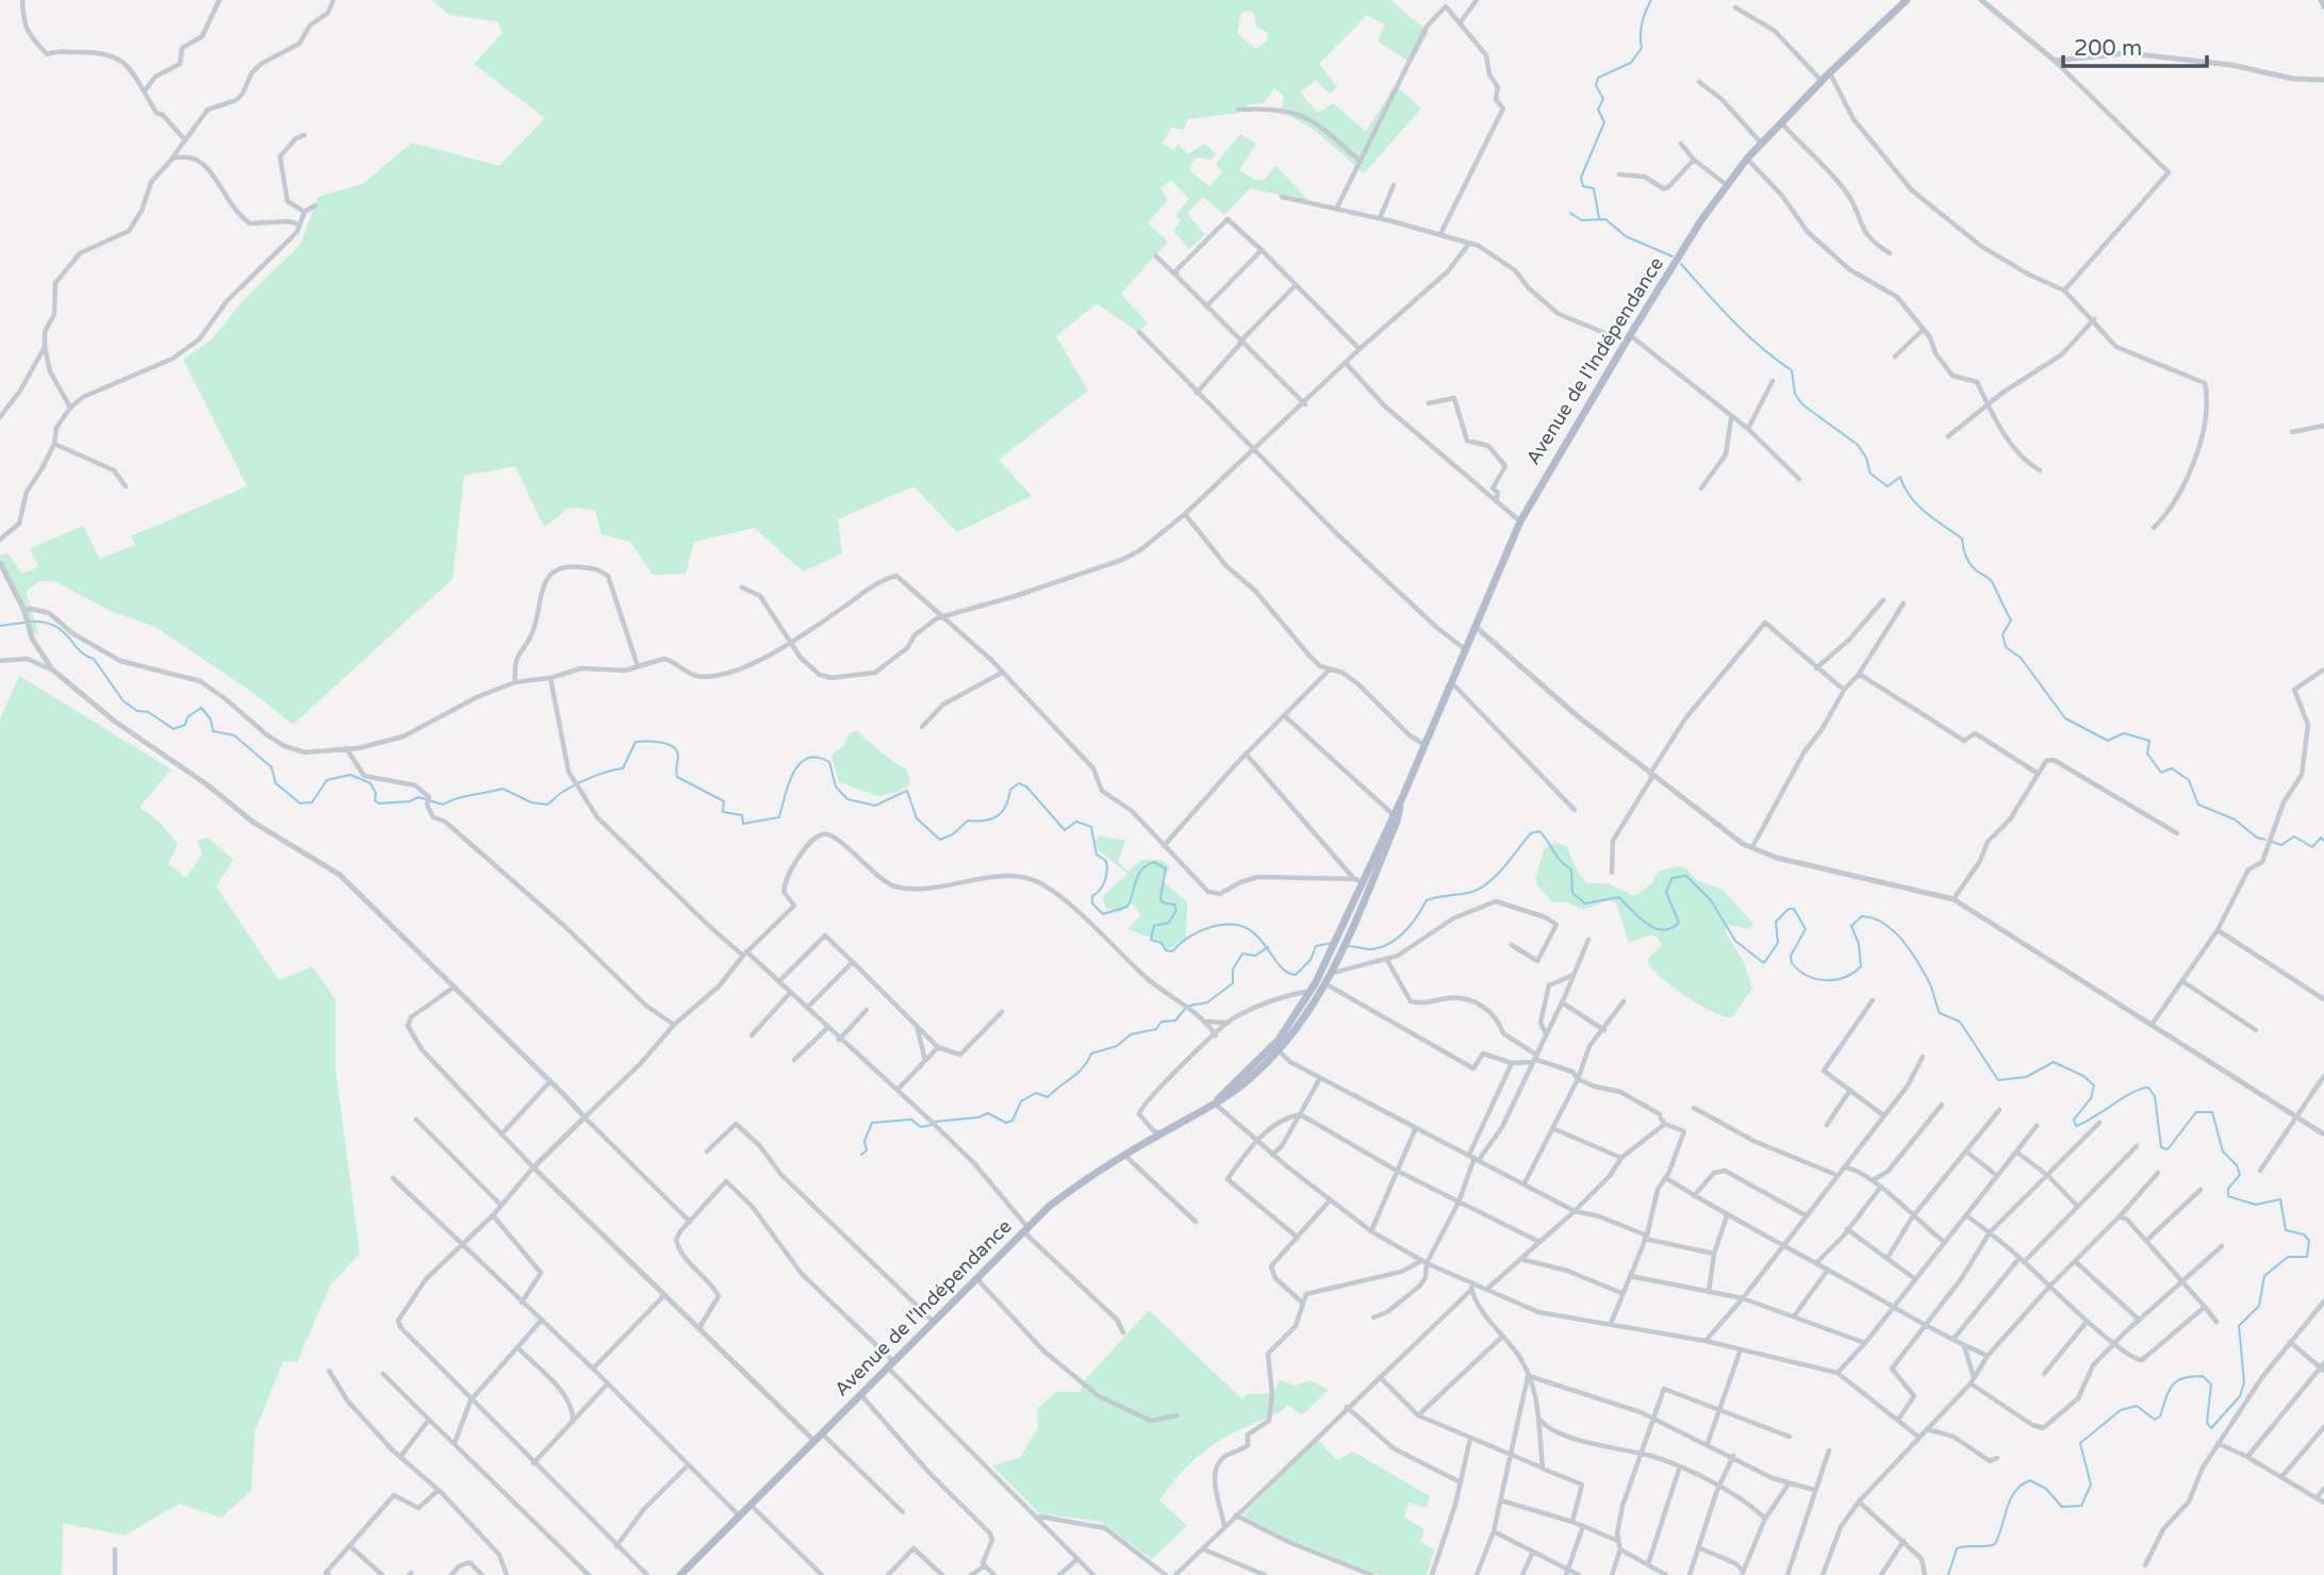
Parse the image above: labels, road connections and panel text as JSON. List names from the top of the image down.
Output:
{
  "streets": {
    "main road": ["Avenue de l'Indépendance"]
  },
  "scale_bar": "200 m"
}
